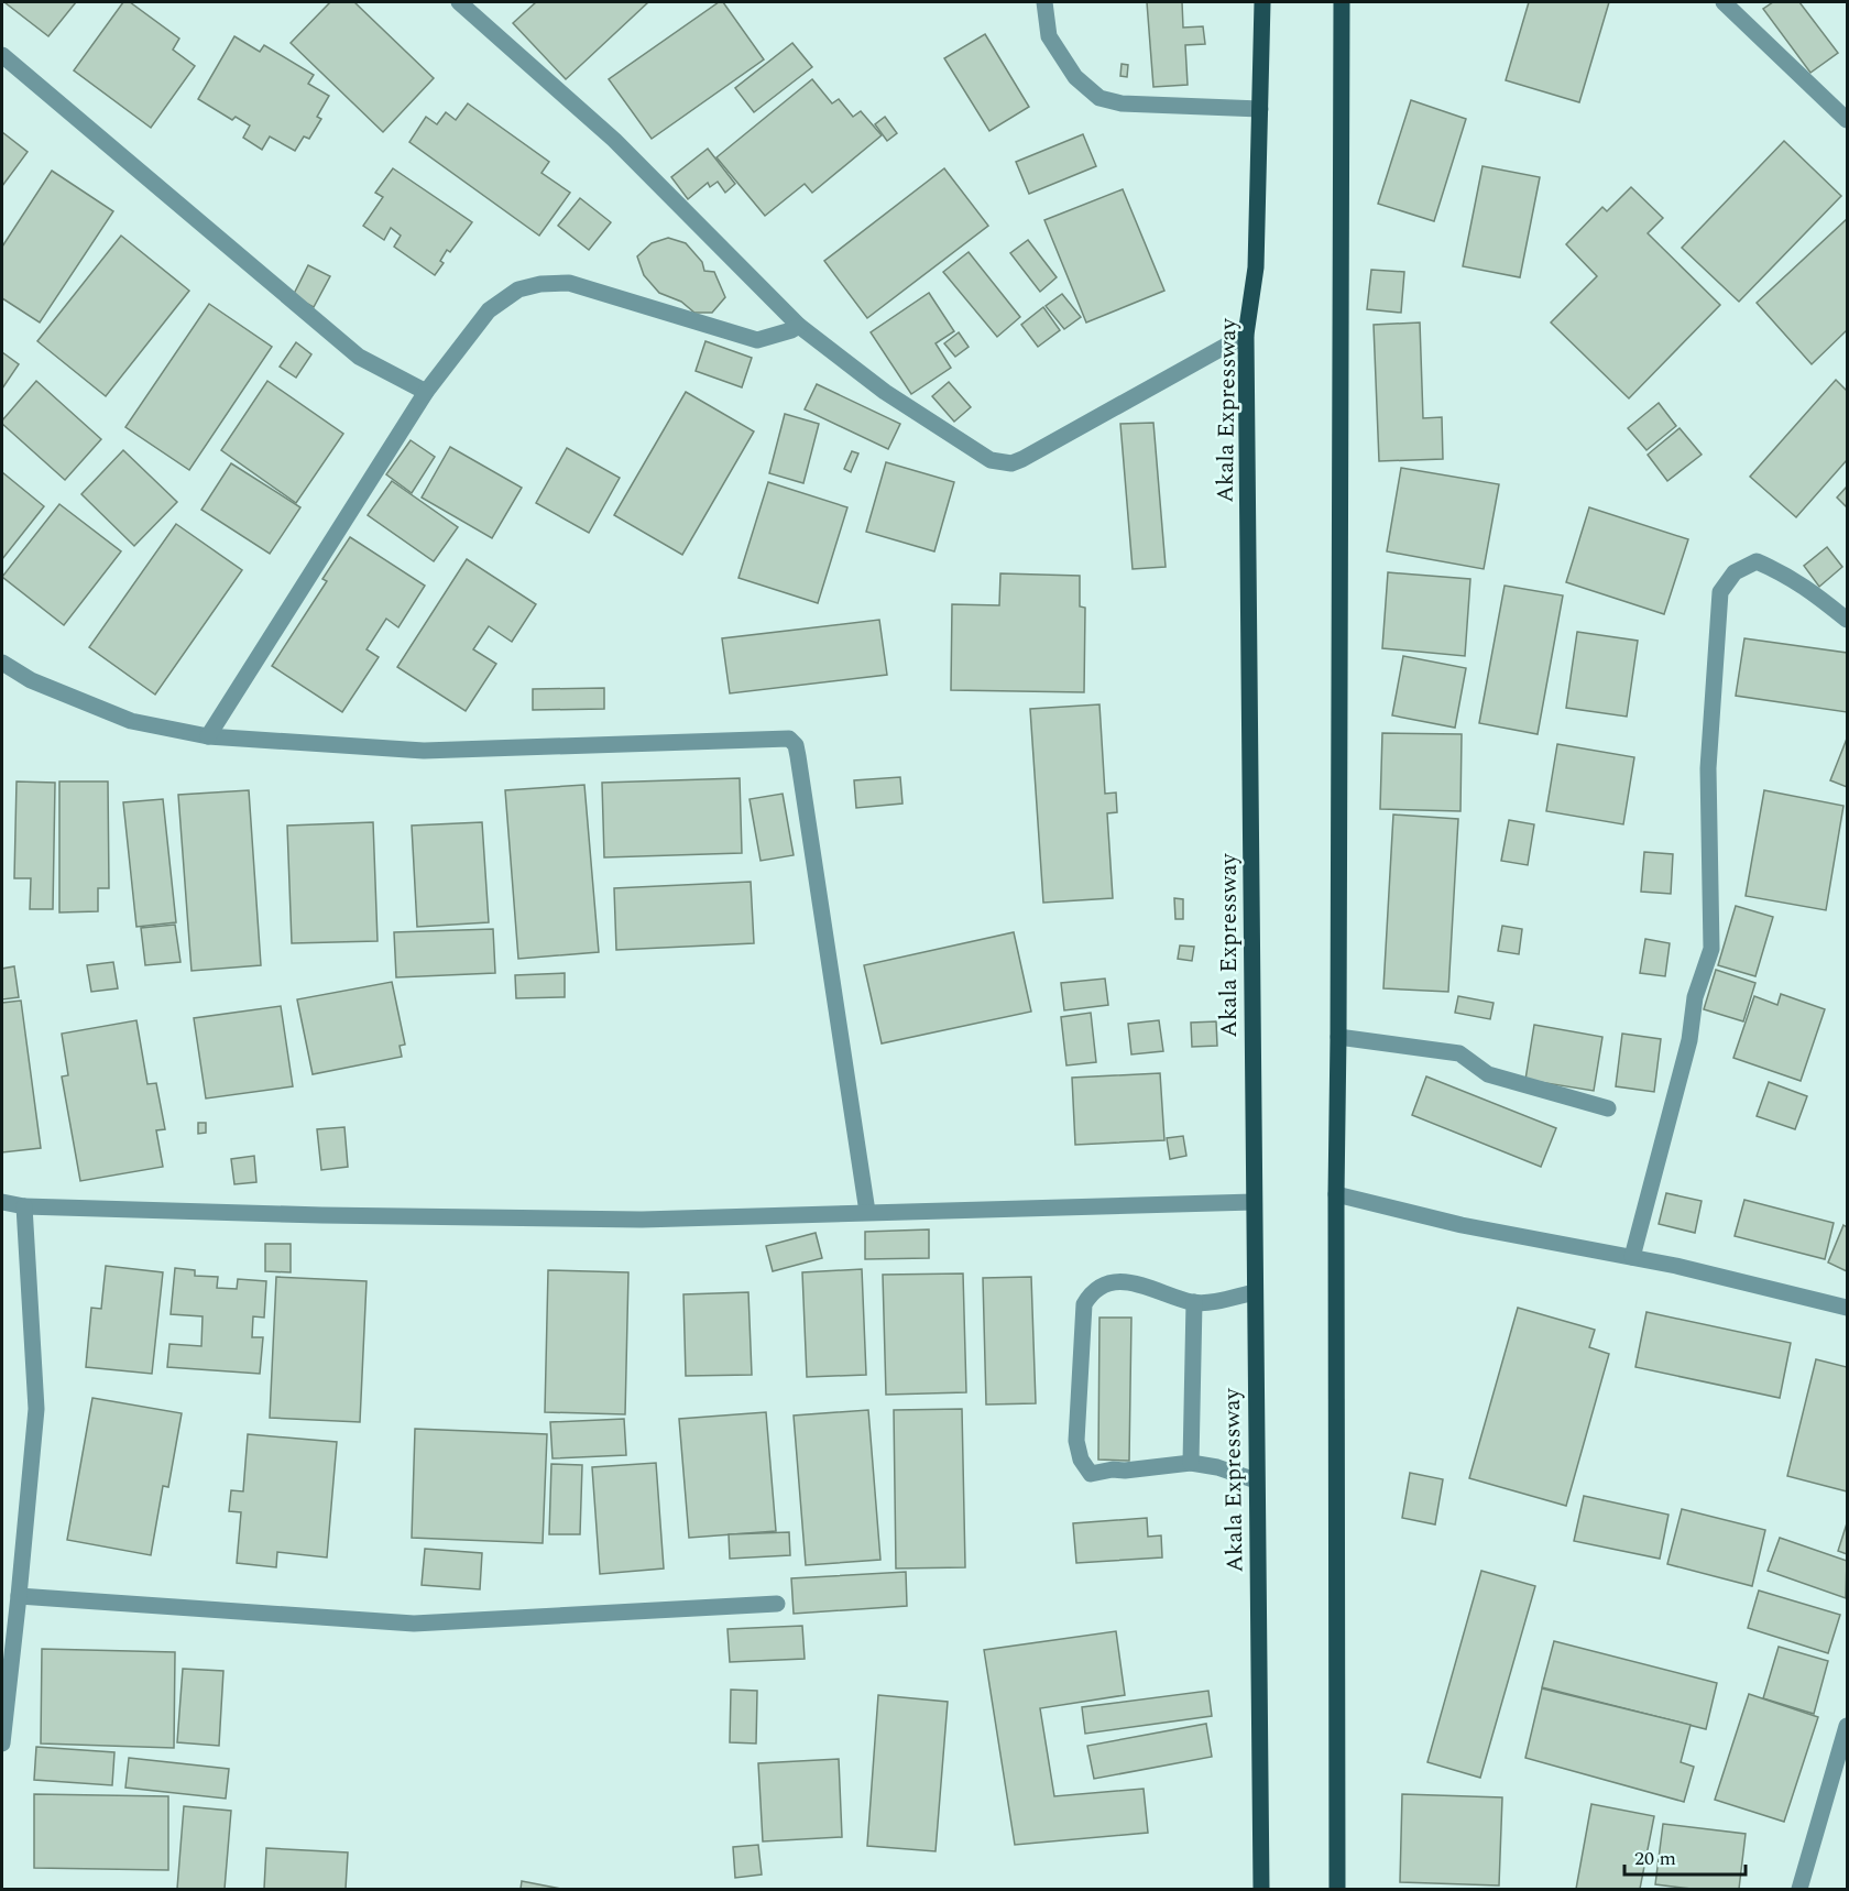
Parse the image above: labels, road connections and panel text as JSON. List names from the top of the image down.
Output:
{
  "streets": {
    "main road": ["Akala Expressway"]
  },
  "scale_bar": "20 m"
}
